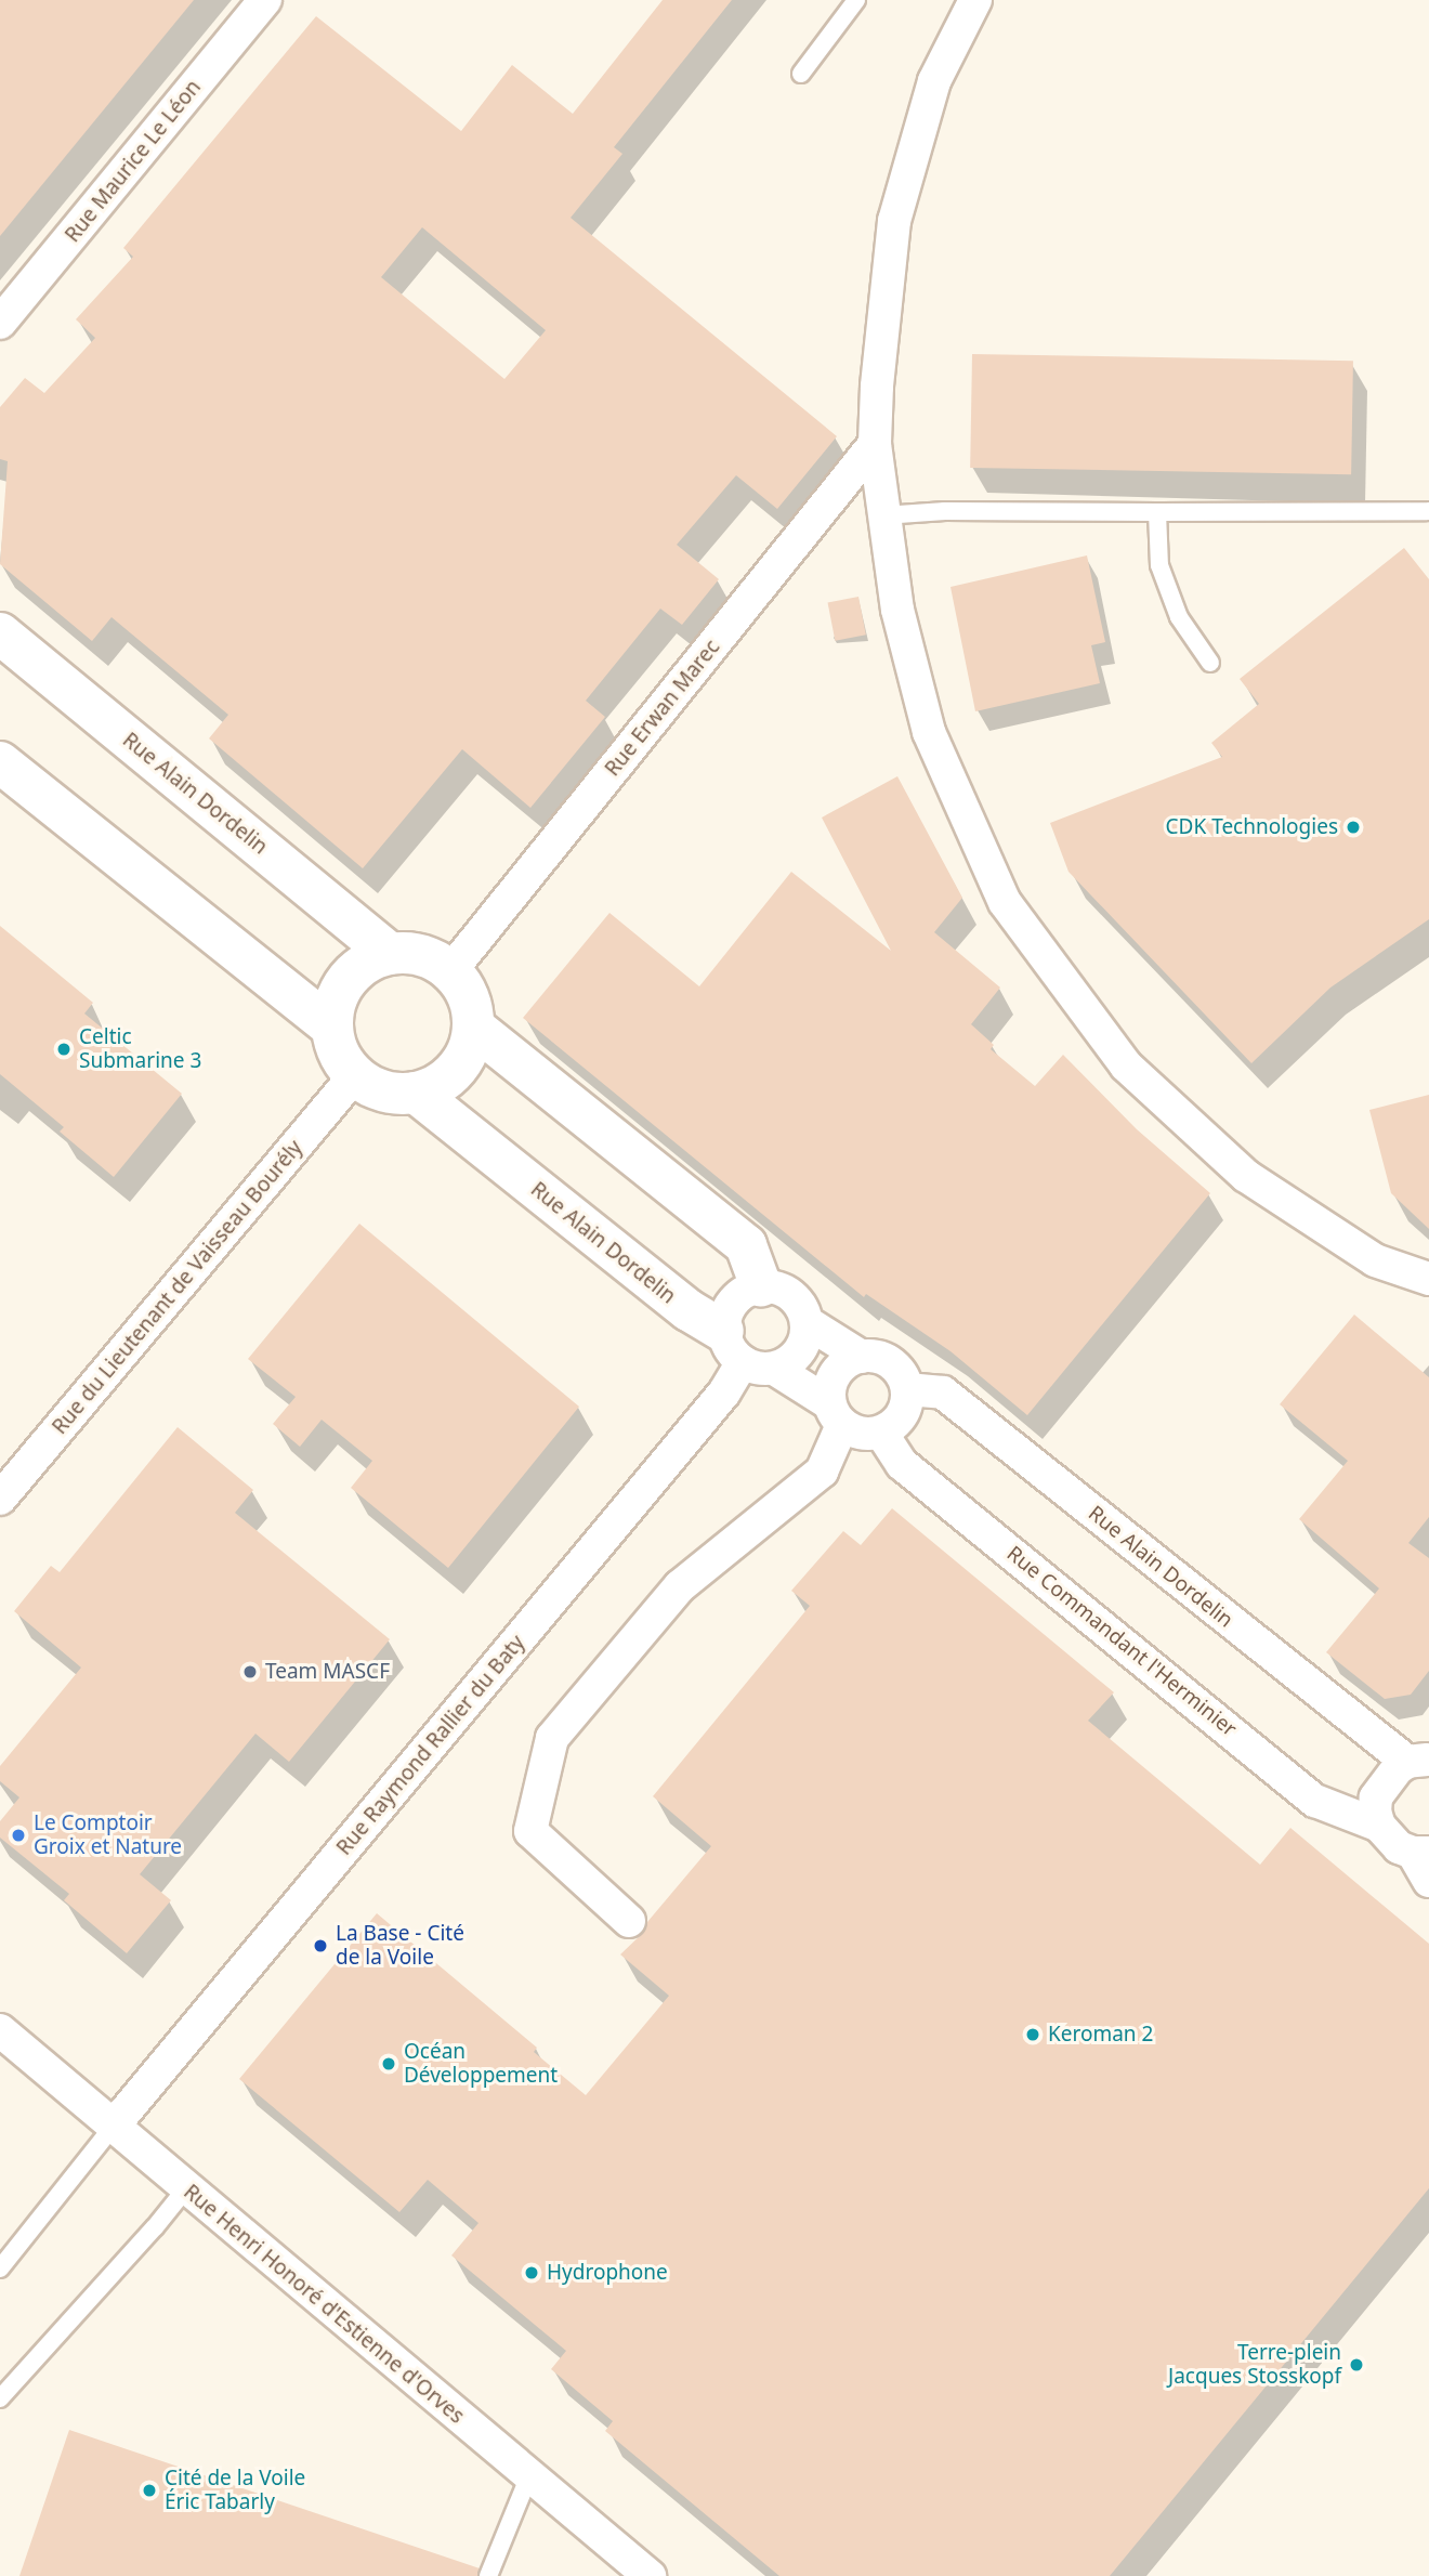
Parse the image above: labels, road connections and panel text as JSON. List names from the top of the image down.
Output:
{
  "streets": {
    "street": [
      "Rue Maurice Le Léon",
      "Rue Erwan Marec",
      "Rue Alain Dordelin",
      "Rue du Lieutenant de Vaisseau Bourély",
      "Rue Commandant l'Herminier",
      "Rue Raymond Rallier du Baty",
      "Rue Henri Honoré d'Estienne d'Orves"
    ]
  },
  "crossings": [
    ["Rue Erwan Marec", "Rue Alain Dordelin"],
    ["Rue Erwan Marec", "Rue du Lieutenant de Vaisseau Bourély"],
    ["Rue Alain Dordelin", "Rue du Lieutenant de Vaisseau Bourély"],
    ["Rue Alain Dordelin", "Rue Commandant l'Herminier"],
    ["Rue Alain Dordelin", "Rue Raymond Rallier du Baty"],
    ["Rue Raymond Rallier du Baty", "Rue Henri Honoré d'Estienne d'Orves"]
  ],
  "places": [
    "CDK Technologies",
    "Celtic Submarine 3",
    "Team MASCF",
    "Le Comptoir Groix et Nature",
    "La Base - Cité de la Voile",
    "Keroman 2",
    "Océan Développement",
    "Hydrophone",
    "Terre-plein Jacques Stosskopf",
    "Cité de la Voile Éric Tabarly"
  ]
}
